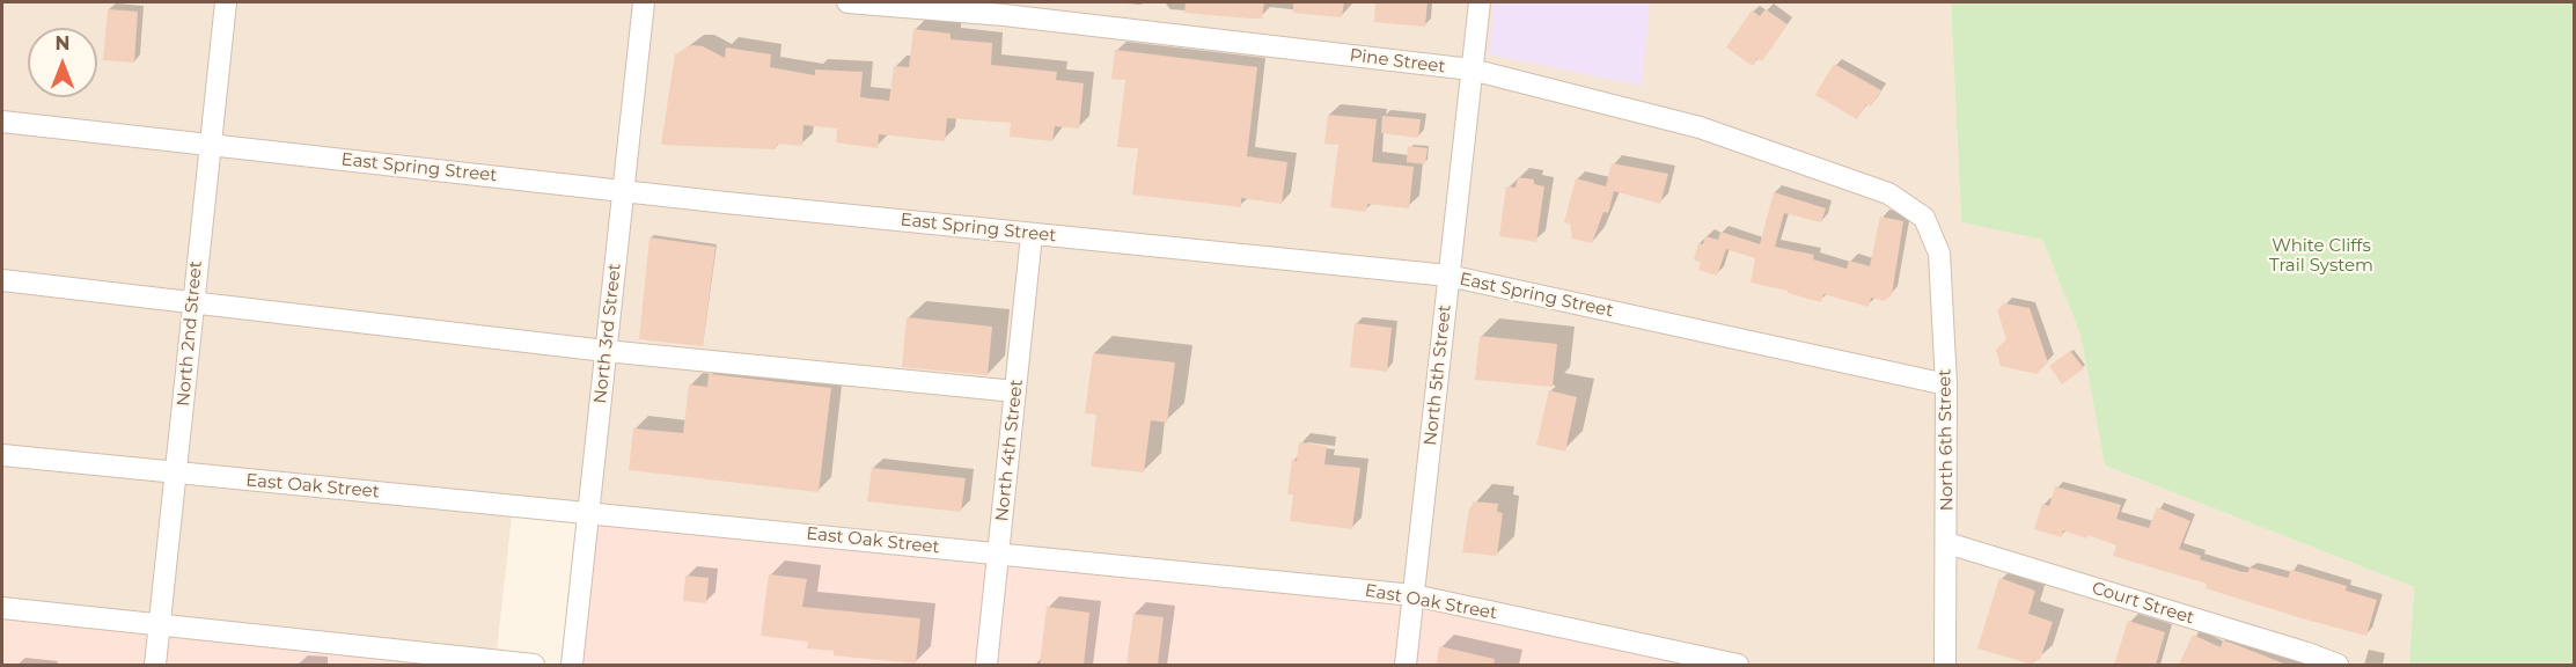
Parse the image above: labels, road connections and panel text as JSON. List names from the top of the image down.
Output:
{
  "streets": {
    "street": [
      "Pine Street",
      "East Spring Street",
      "North 2nd Street",
      "North 3rd Street",
      "North 5th Street",
      "North 6th Street",
      "North 4th Street",
      "East Oak Street",
      "Court Street"
    ]
  },
  "crossings": [
    ["Pine Street", "North 5th Street"],
    ["Pine Street", "North 6th Street"],
    ["East Spring Street", "North 2nd Street"],
    ["East Spring Street", "North 3rd Street"],
    ["East Spring Street", "North 5th Street"],
    ["East Spring Street", "North 6th Street"],
    ["East Spring Street", "North 4th Street"],
    ["North 2nd Street", "East Oak Street"],
    ["North 3rd Street", "East Oak Street"],
    ["North 5th Street", "East Oak Street"],
    ["North 6th Street", "Court Street"],
    ["North 4th Street", "East Oak Street"]
  ],
  "parks": ["White Cliffs Trail System"],
  "north": "top"
}
